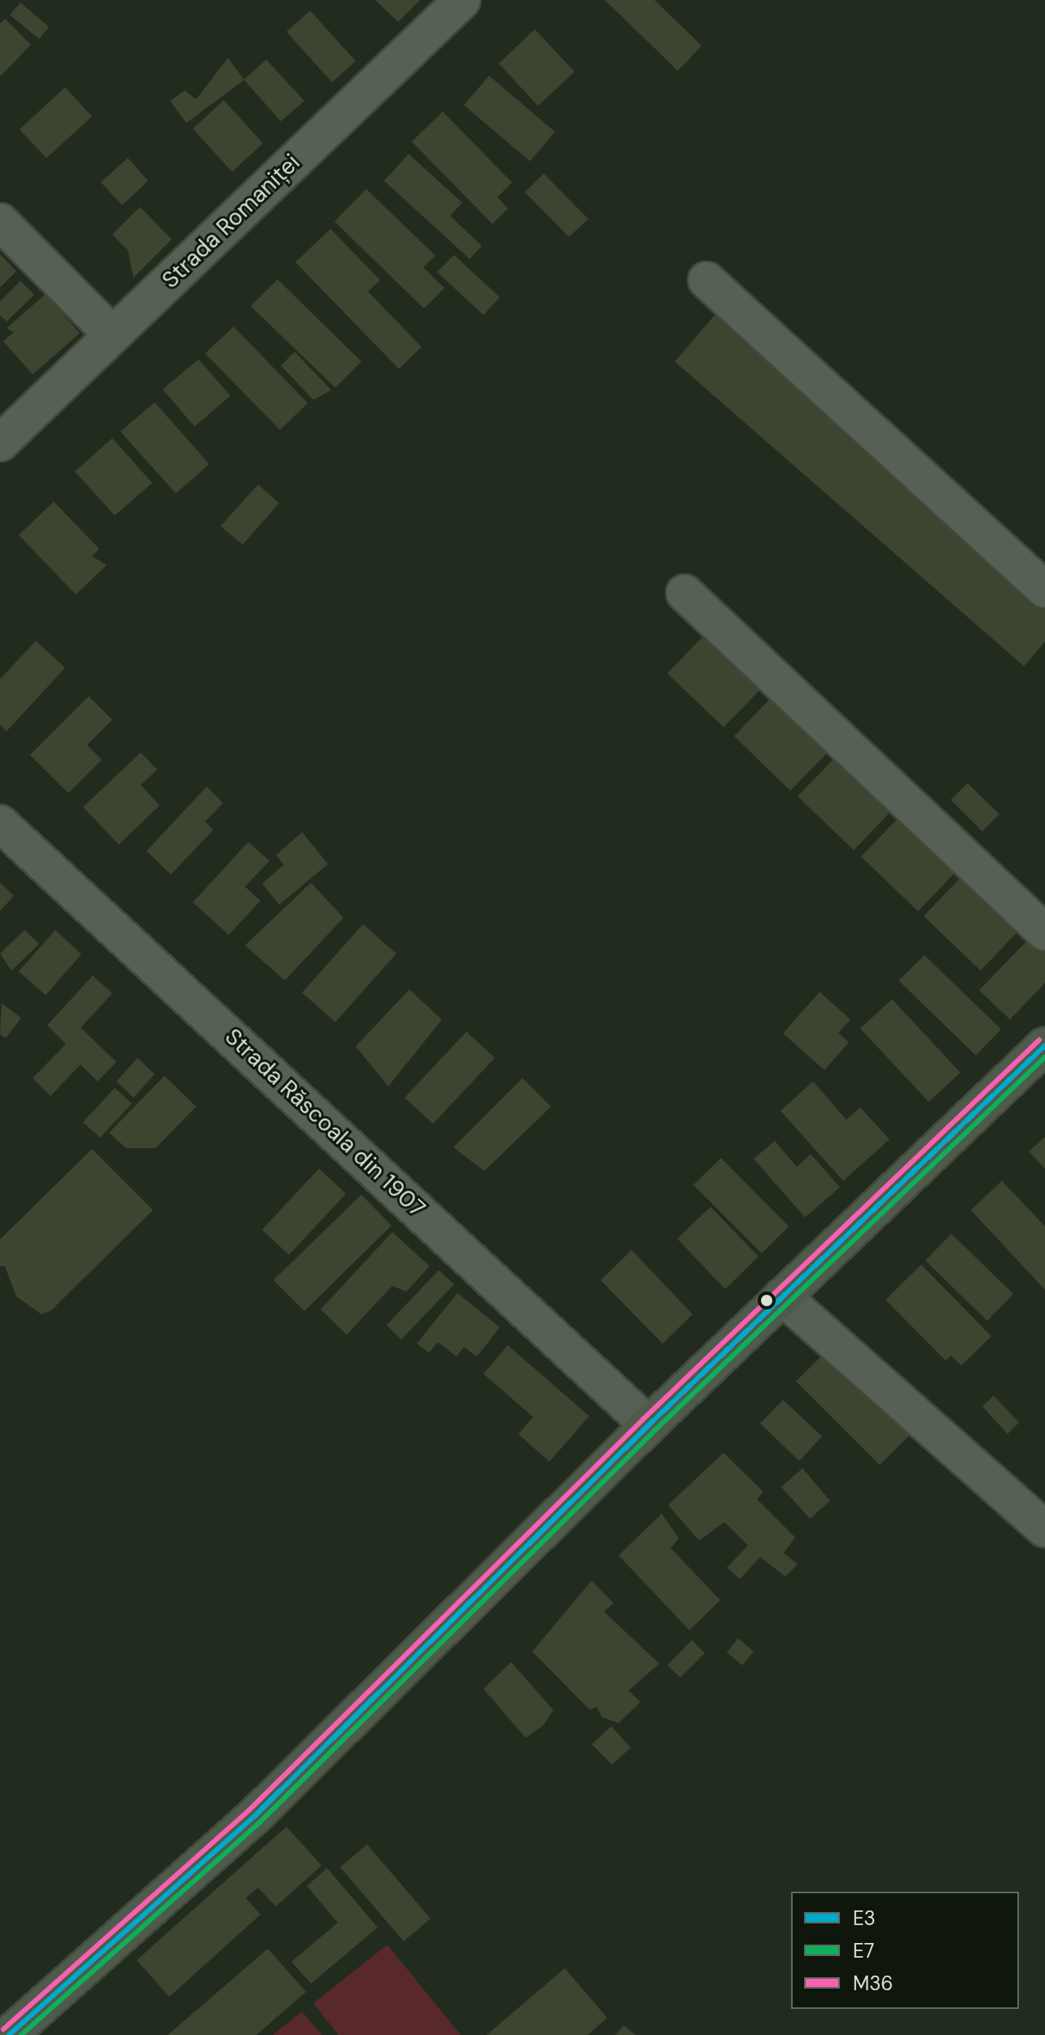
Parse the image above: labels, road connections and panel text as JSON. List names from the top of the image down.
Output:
{
  "streets": {
    "street": ["Strada Romaniței", "Strada Răscoala din 1907"]
  },
  "lines": ["transit line M36", "transit line E3", "transit line E7"],
  "legend": ["E3", "E7", "M36"]
}
